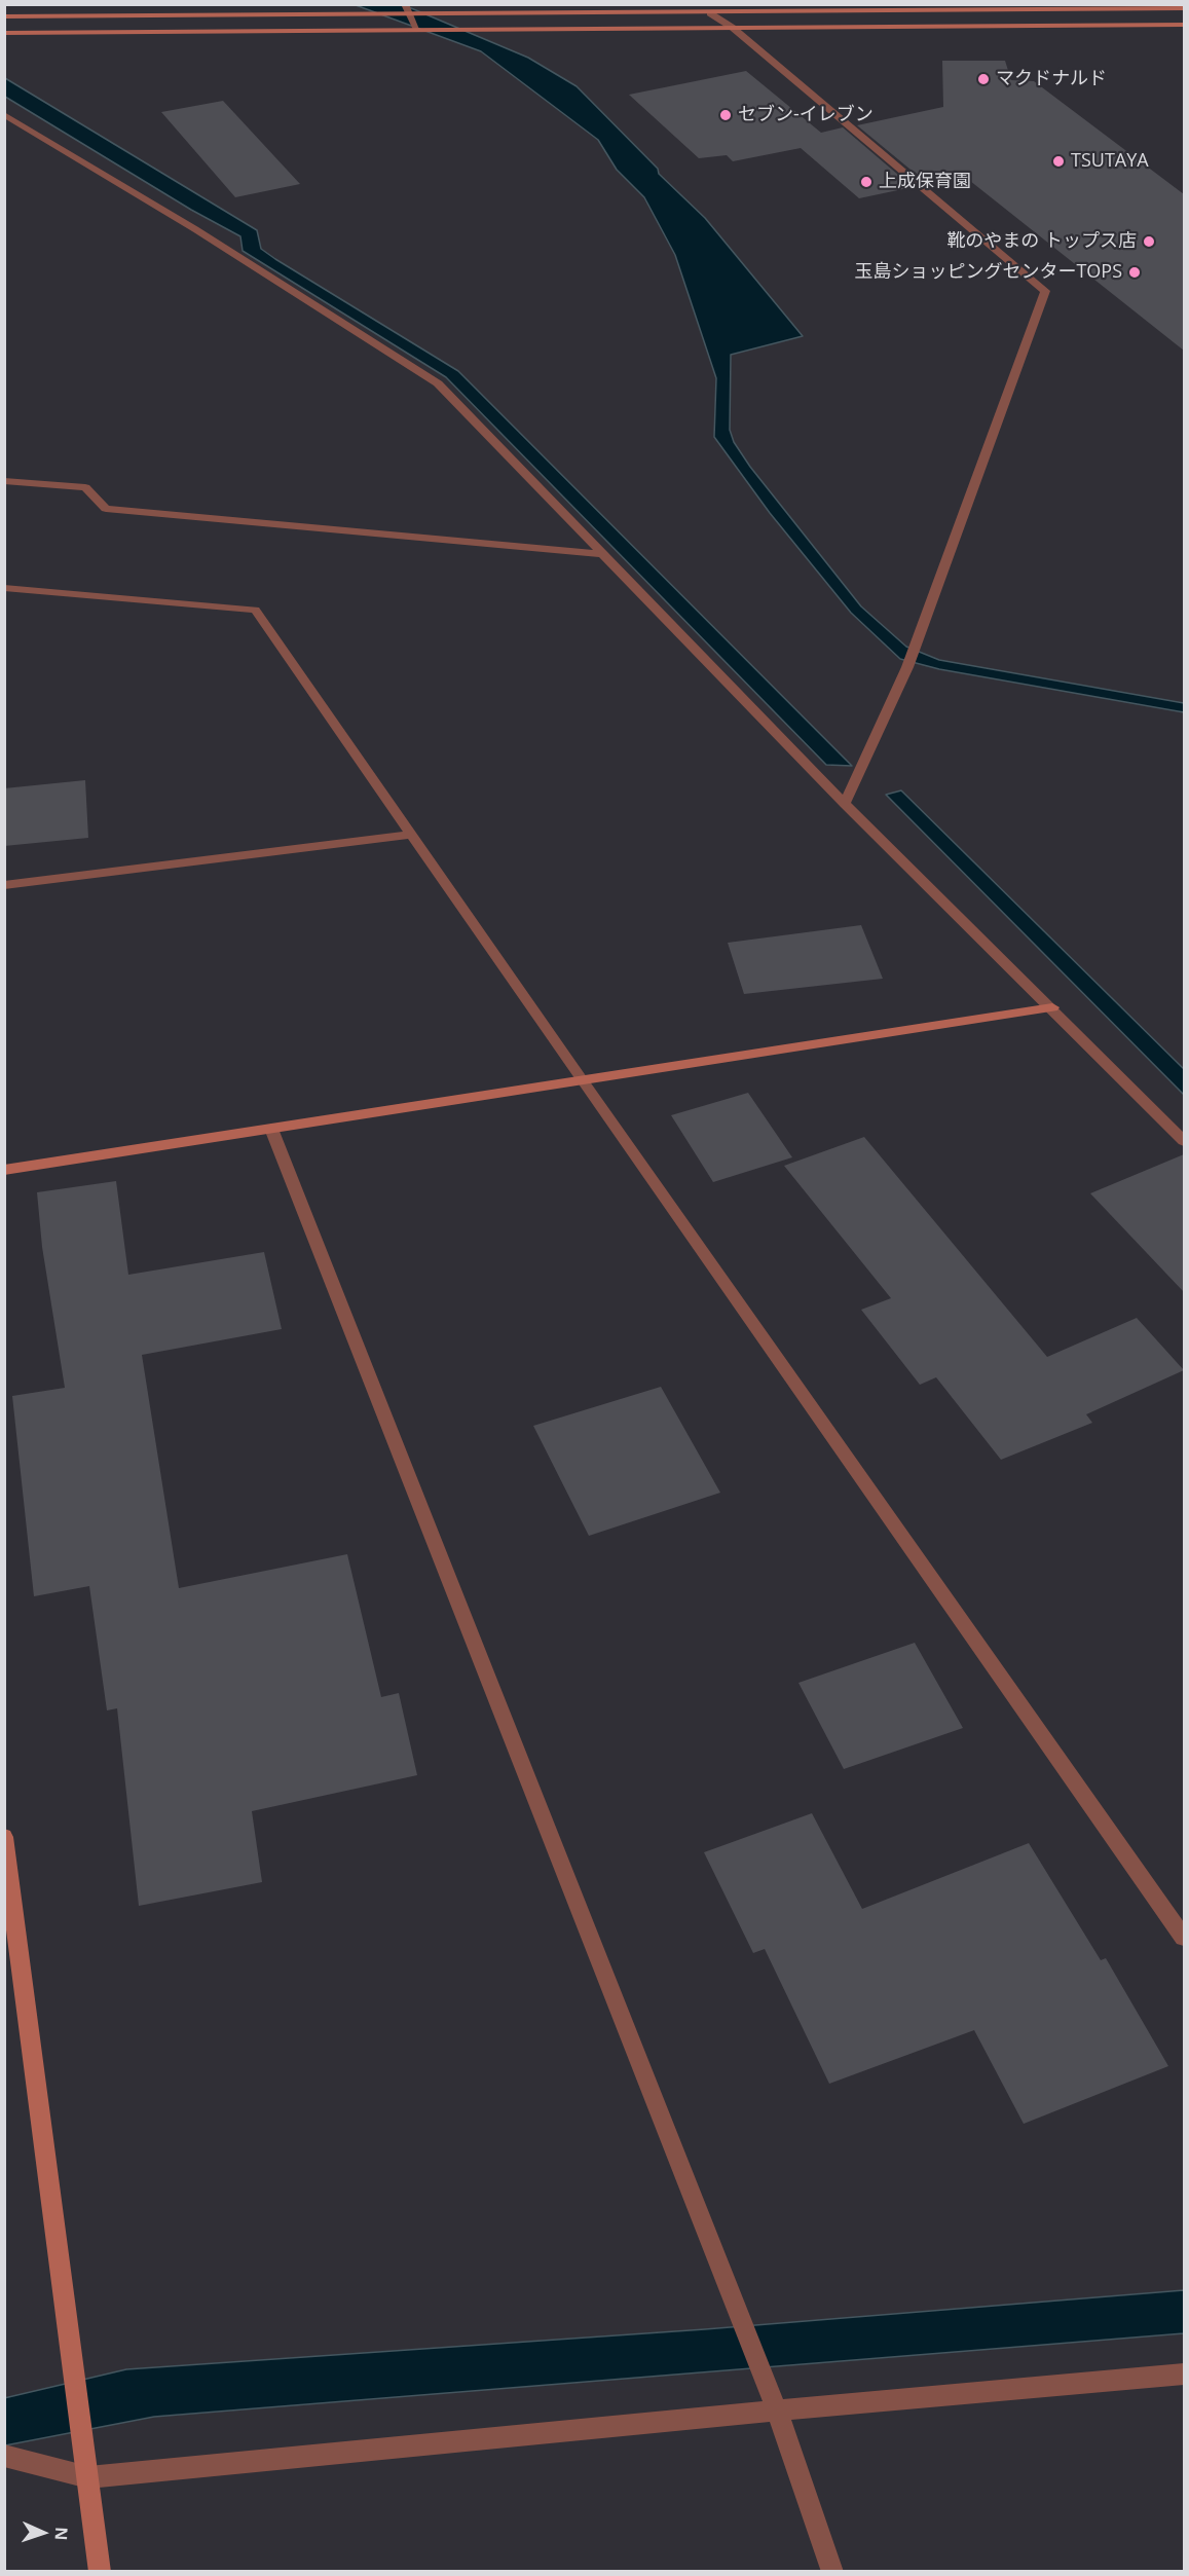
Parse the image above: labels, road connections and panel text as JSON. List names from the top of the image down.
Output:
{
  "places": [
    "マクドナルド",
    "セブン-イレブン",
    "TSUTAYA",
    "上成保育園",
    "靴のやまの トップス店",
    "玉島ショッピングセンターTOPS"
  ],
  "north": "right"
}
